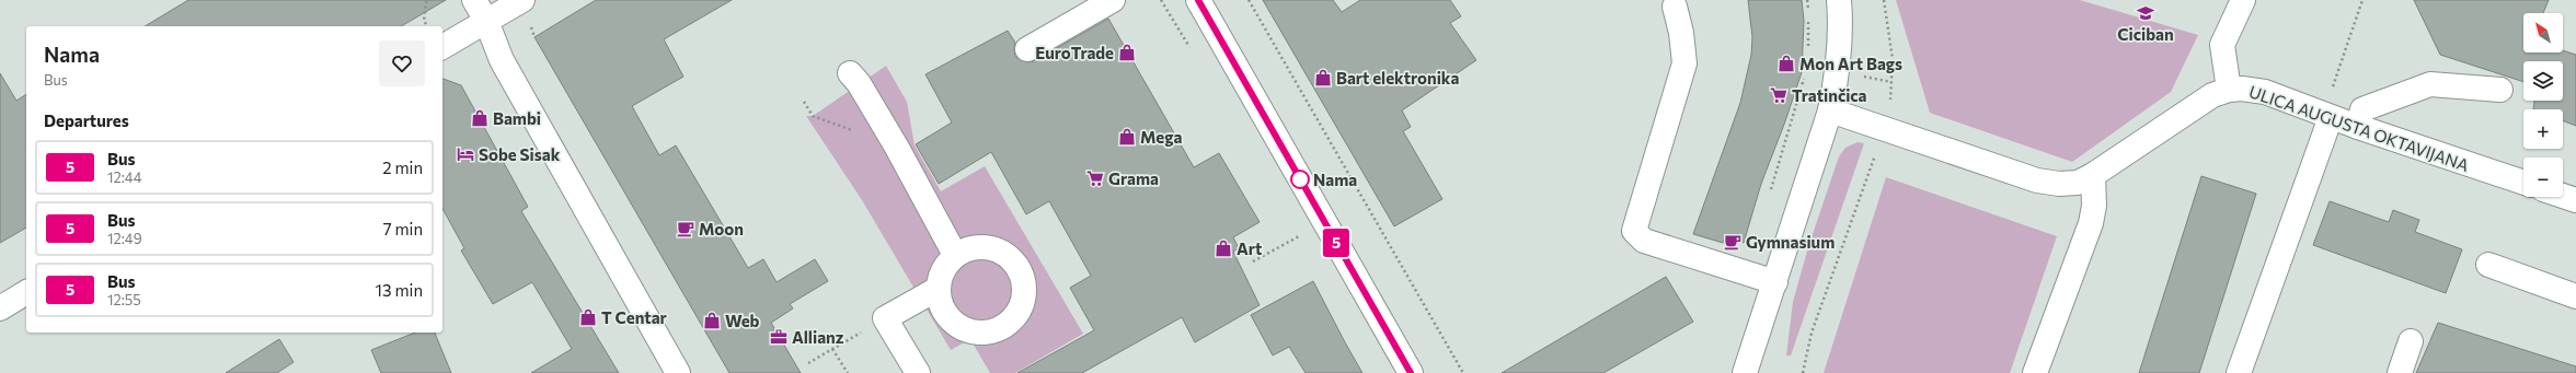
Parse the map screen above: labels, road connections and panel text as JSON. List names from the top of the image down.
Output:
{
  "streets": {
    "street": ["ULICA AUGUSTA OKTAVIJANA"]
  },
  "places": {
    "school or university": ["Ciciban"],
    "shop": [
      "EuroTrade",
      "Mon Art Bags",
      "Bart elektronika",
      "Bambi",
      "Mega",
      "Art",
      "T Centar",
      "Web"
    ],
    "supermarket": ["Tratinčica", "Grama"],
    "hotel": ["Sobe Sisak"],
    "other": ["Nama"],
    "cafe": ["Moon", "Gymnasium"],
    "office": ["Allianz"]
  },
  "lines": ["bus line 5"],
  "north": "top left",
  "page": {
    "on_map": "5",
    "map_buttons": ["+", "−"],
    "heading": [
      ["Nama", "Bus"],
      "Departures"
    ],
    "list": [
      {
        "mark": "5",
        "name": "Bus",
        "note": "12:44",
        "value": "2 min"
      },
      {
        "mark": "5",
        "name": "Bus",
        "note": "12:49",
        "value": "7 min"
      },
      {
        "mark": "5",
        "name": "Bus",
        "note": "12:55",
        "value": "13 min"
      }
    ]
  }
}
